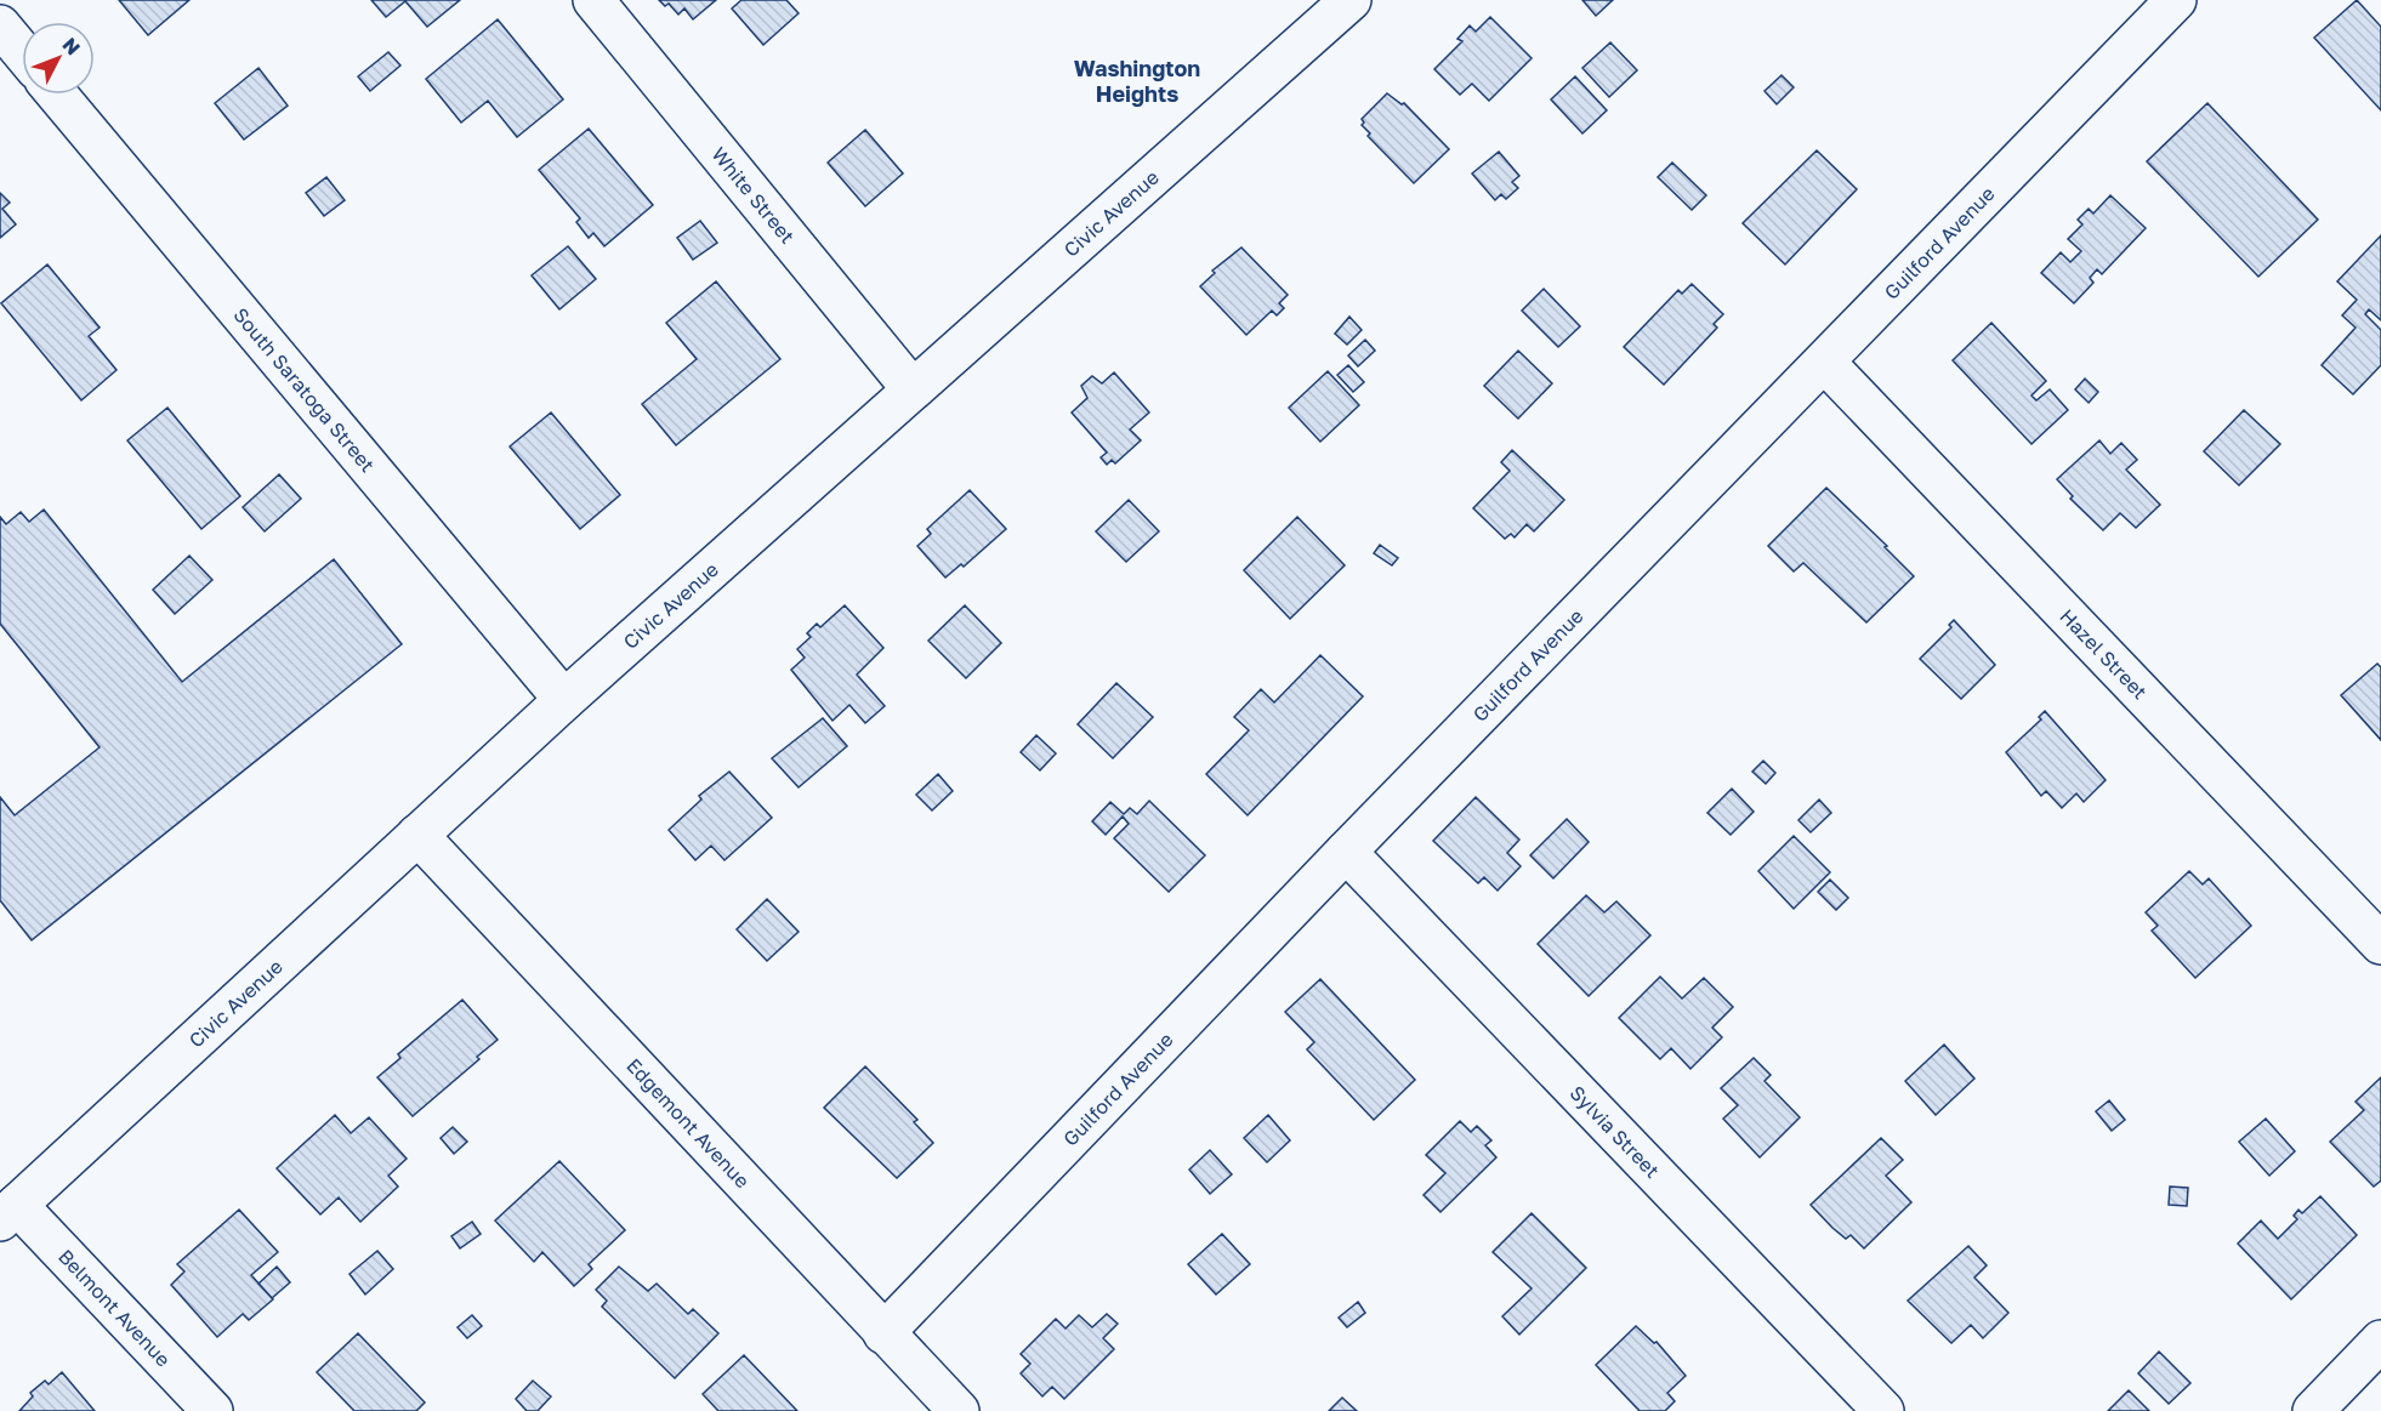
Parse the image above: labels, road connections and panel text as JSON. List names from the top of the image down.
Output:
{
  "streets": {
    "street": [
      "White Street",
      "Civic Avenue",
      "Guilford Avenue",
      "South Saratoga Street",
      "Hazel Street",
      "Edgemont Avenue",
      "Sylvia Street",
      "Belmont Avenue"
    ]
  },
  "crossings": [
    ["White Street", "Civic Avenue"],
    ["Civic Avenue", "South Saratoga Street"],
    ["Civic Avenue", "Edgemont Avenue"],
    ["Civic Avenue", "Belmont Avenue"],
    ["Guilford Avenue", "Hazel Street"],
    ["Guilford Avenue", "Edgemont Avenue"],
    ["Guilford Avenue", "Sylvia Street"]
  ],
  "districts": ["Washington Heights"],
  "north": "top right"
}
